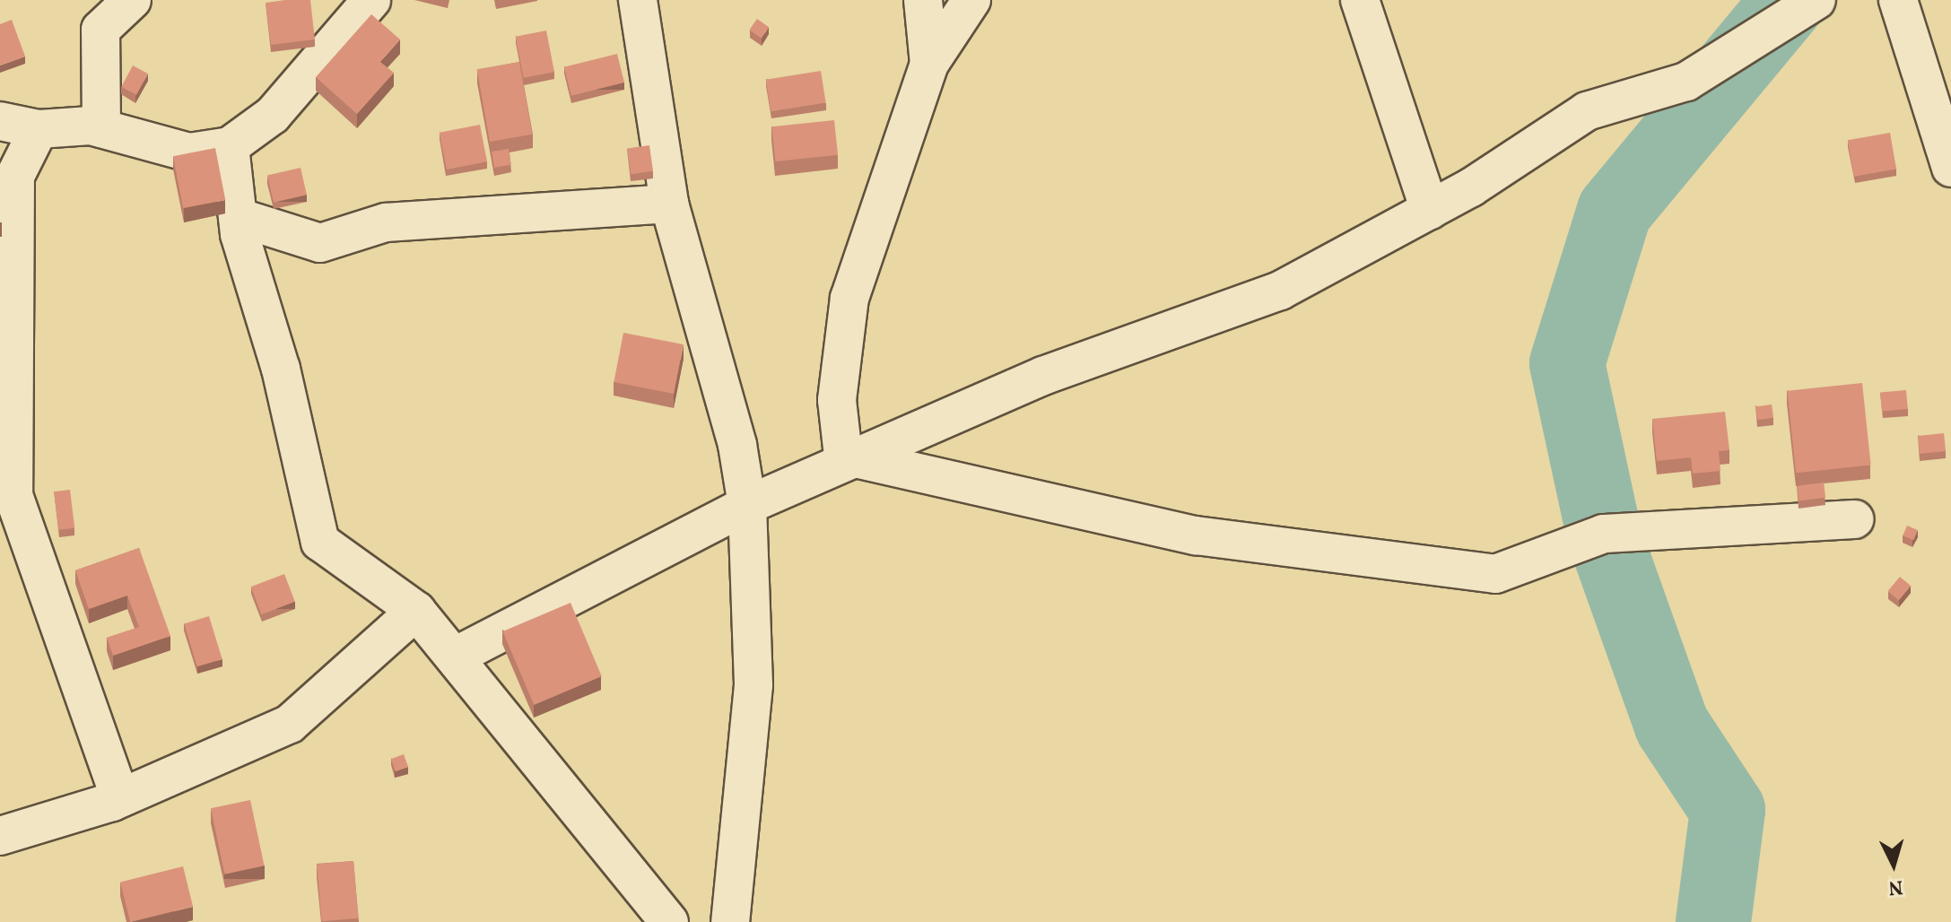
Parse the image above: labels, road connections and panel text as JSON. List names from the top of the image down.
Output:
{
  "north": "bottom"
}
